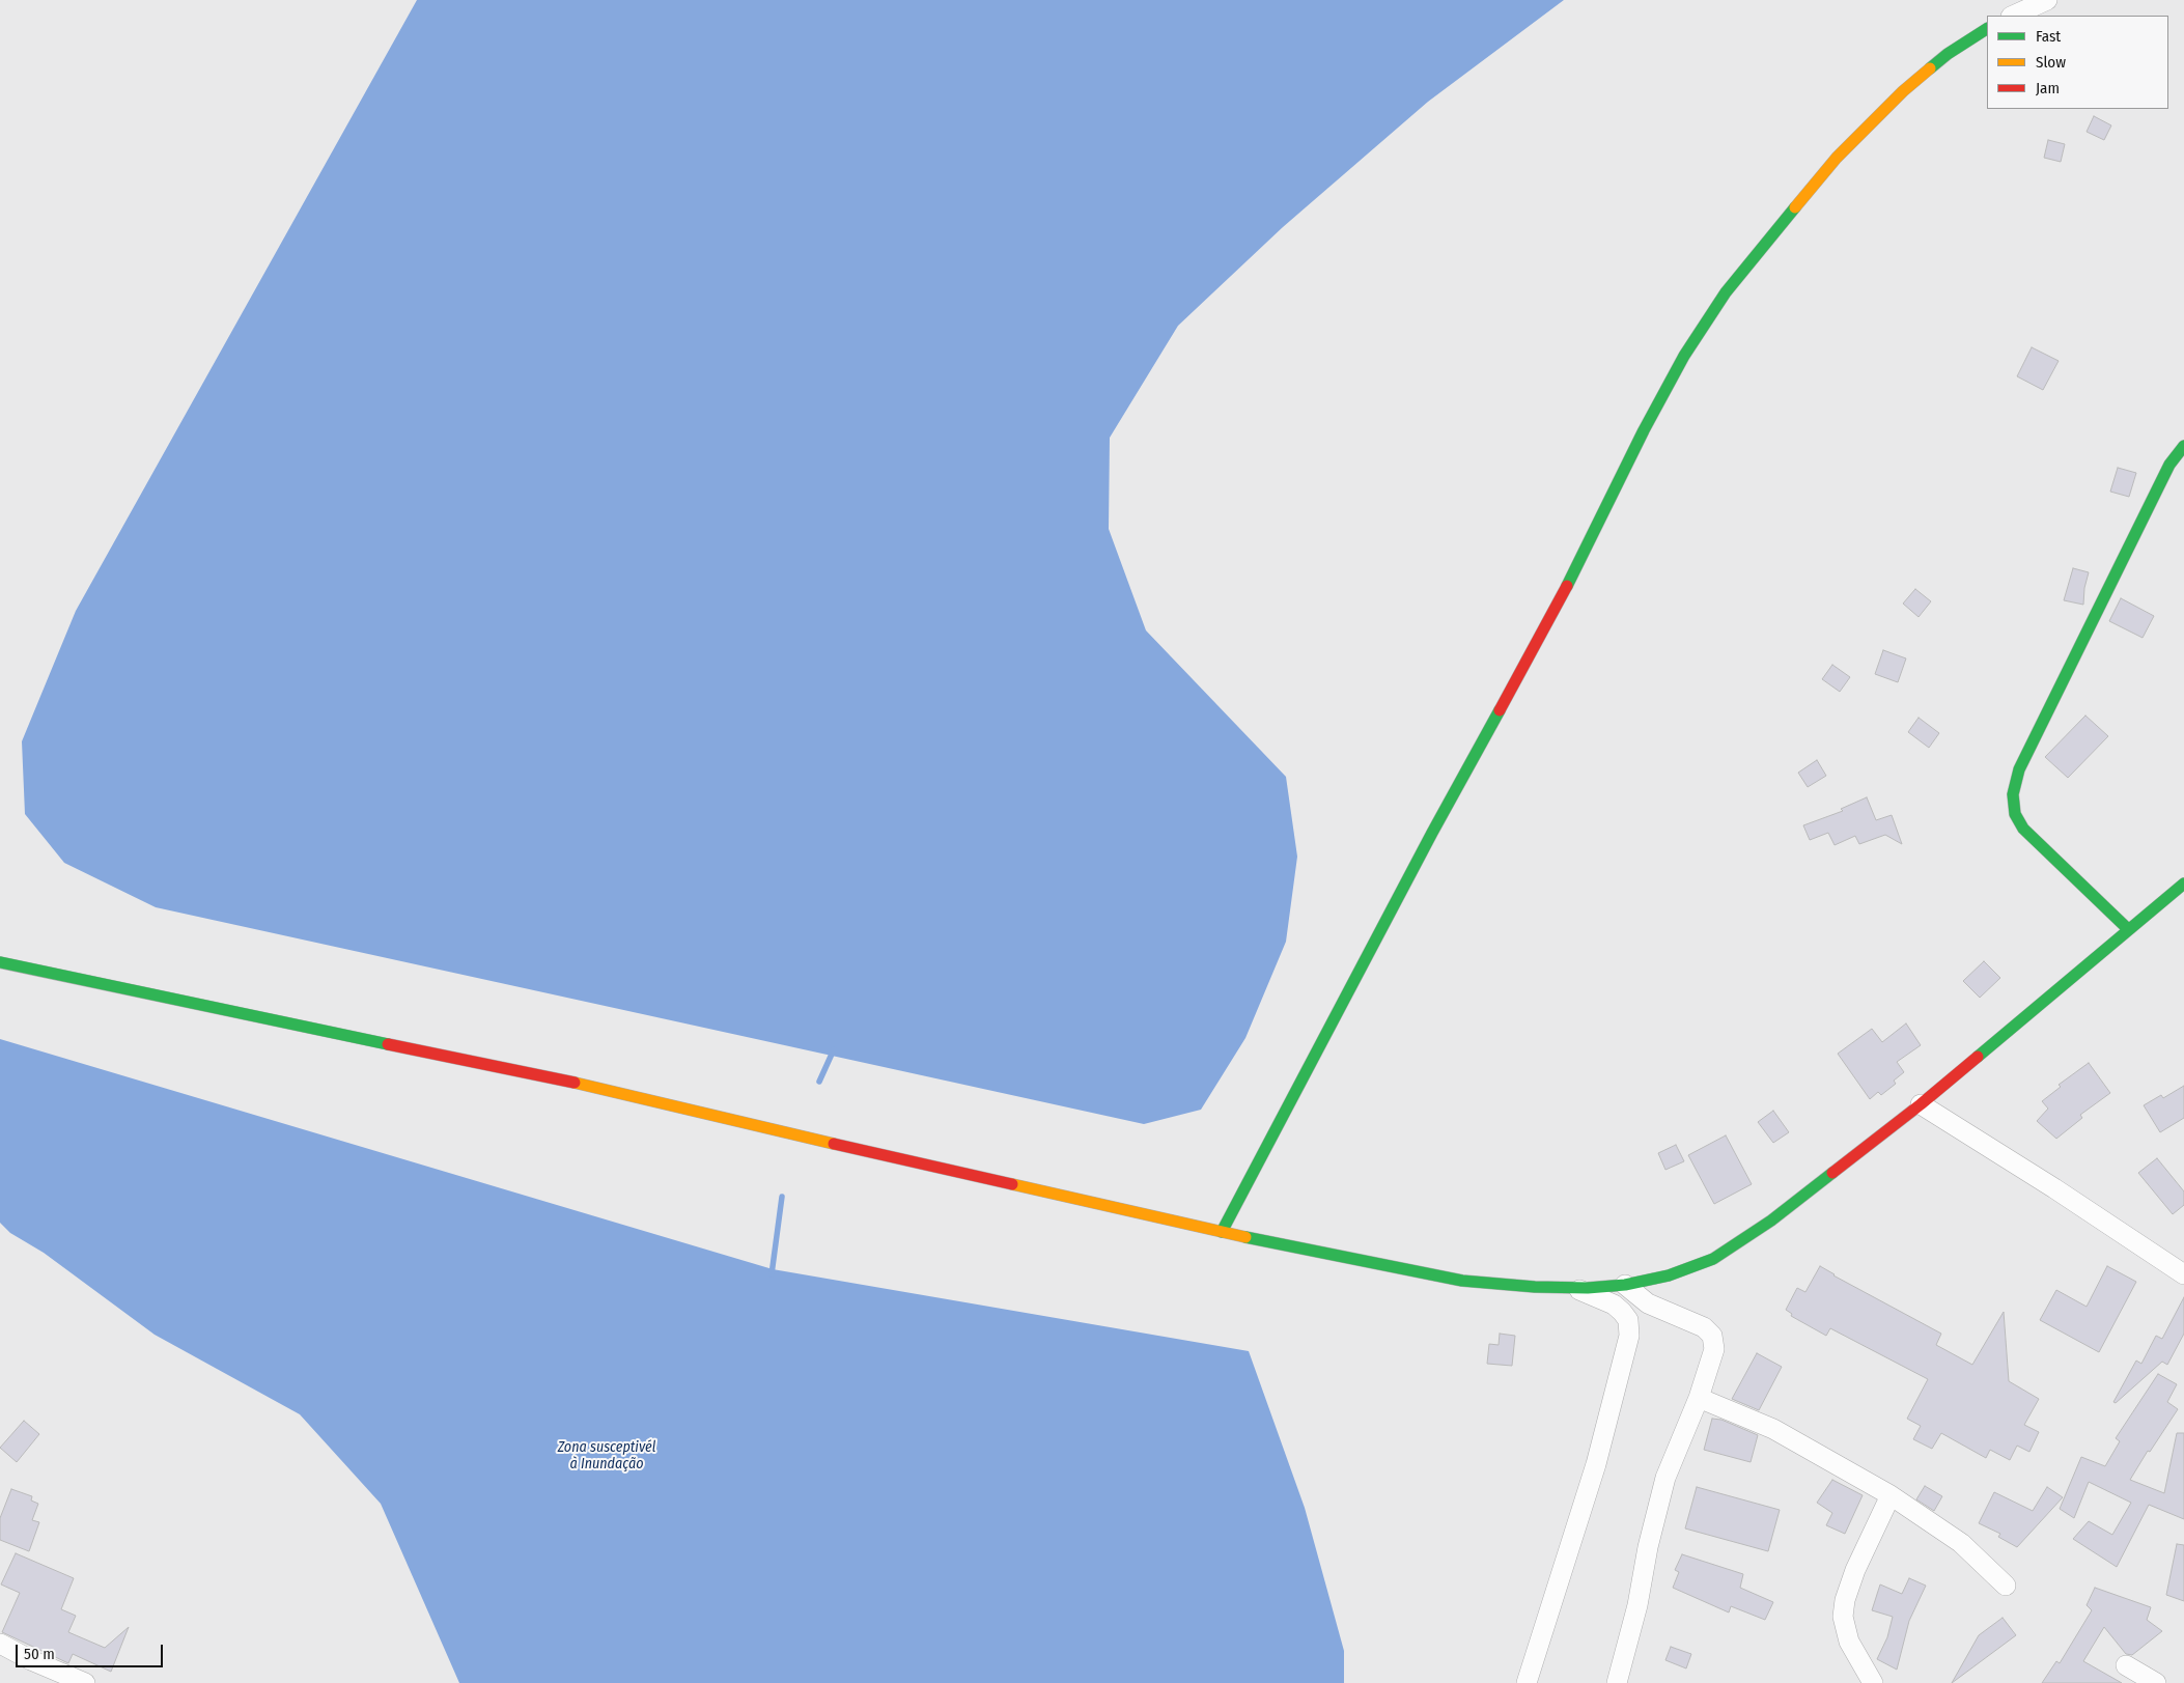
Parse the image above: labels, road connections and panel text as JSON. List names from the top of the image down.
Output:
{
  "water": ["Zona susceptivél à Inundação"],
  "legend": ["Fast", "Slow", "Jam"],
  "scale_bar": "50 m"
}
